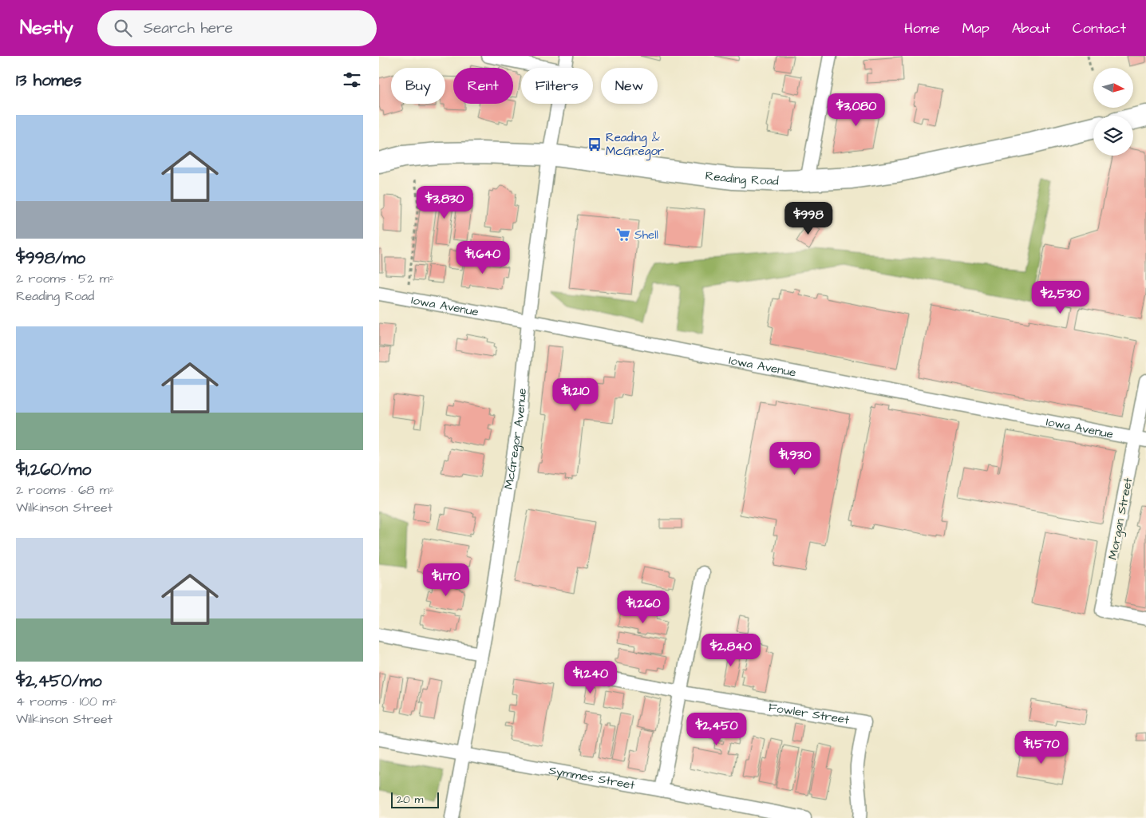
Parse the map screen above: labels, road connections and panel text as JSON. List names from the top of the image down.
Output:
{
  "streets": {
    "main road": ["Reading Road"],
    "street": [
      "Iowa Avenue",
      "McGregor Avenue",
      "Morgan Street",
      "Fowler Street",
      "Symmes Street"
    ]
  },
  "crossings": [
    ["Reading Road", "McGregor Avenue"],
    ["Iowa Avenue", "McGregor Avenue"],
    ["Iowa Avenue", "Morgan Street"],
    ["McGregor Avenue", "Symmes Street"]
  ],
  "places": {
    "bus stop": ["Reading & McGregor"],
    "supermarket": ["Shell"]
  },
  "scale_bar": "20 m",
  "north": "right",
  "page": {
    "header": "Nestly",
    "search": "Search here",
    "nav": [
      "Home",
      "Map",
      "About",
      "Contact"
    ],
    "heading": "13 homes",
    "chip": [
      "Buy",
      "Rent",
      "Filters",
      "New"
    ],
    "price": [
      "$3,080",
      "$3,830",
      "$998",
      "$1,640",
      "$2,530",
      "$1,210",
      "$1,930",
      "$1,170",
      "$1,260",
      "$2,840",
      "$1,240",
      "$2,450",
      "$1,570"
    ],
    "list": [
      {
        "name": "$998/mo",
        "note": "2 rooms · 52 m² · Reading Road"
      },
      {
        "name": "$1,260/mo",
        "note": "2 rooms · 68 m² · Wilkinson Street"
      },
      {
        "name": "$2,450/mo",
        "note": "4 rooms · 100 m² · Wilkinson Street"
      }
    ],
    "scale": "20 m"
  }
}
